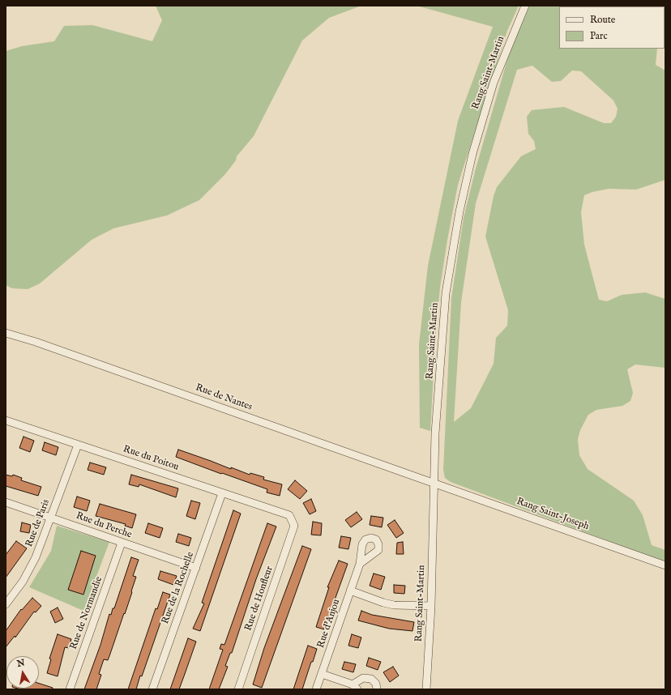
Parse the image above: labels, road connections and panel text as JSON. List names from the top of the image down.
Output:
{
  "streets": {
    "street": [
      "Rang Saint-Martin",
      "Rue de Nantes",
      "Rue du Poitou",
      "Rang Saint-Joseph",
      "Rue de Paris",
      "Rue du Perche",
      "Rue de la Rochelle",
      "Rue de Honfleur",
      "Rue de Normandie",
      "Rue d'Anjou"
    ]
  },
  "crossings": [
    ["Rang Saint-Martin", "Rue de Nantes"],
    ["Rang Saint-Martin", "Rang Saint-Joseph"],
    ["Rue de Nantes", "Rang Saint-Joseph"],
    ["Rue du Poitou", "Rue de Paris"],
    ["Rue du Poitou", "Rue de la Rochelle"],
    ["Rue du Poitou", "Rue de Honfleur"],
    ["Rue de Paris", "Rue du Perche"],
    ["Rue du Perche", "Rue de la Rochelle"],
    ["Rue du Perche", "Rue de Normandie"]
  ],
  "legend": ["Route", "Parc"],
  "north": "top"
}
